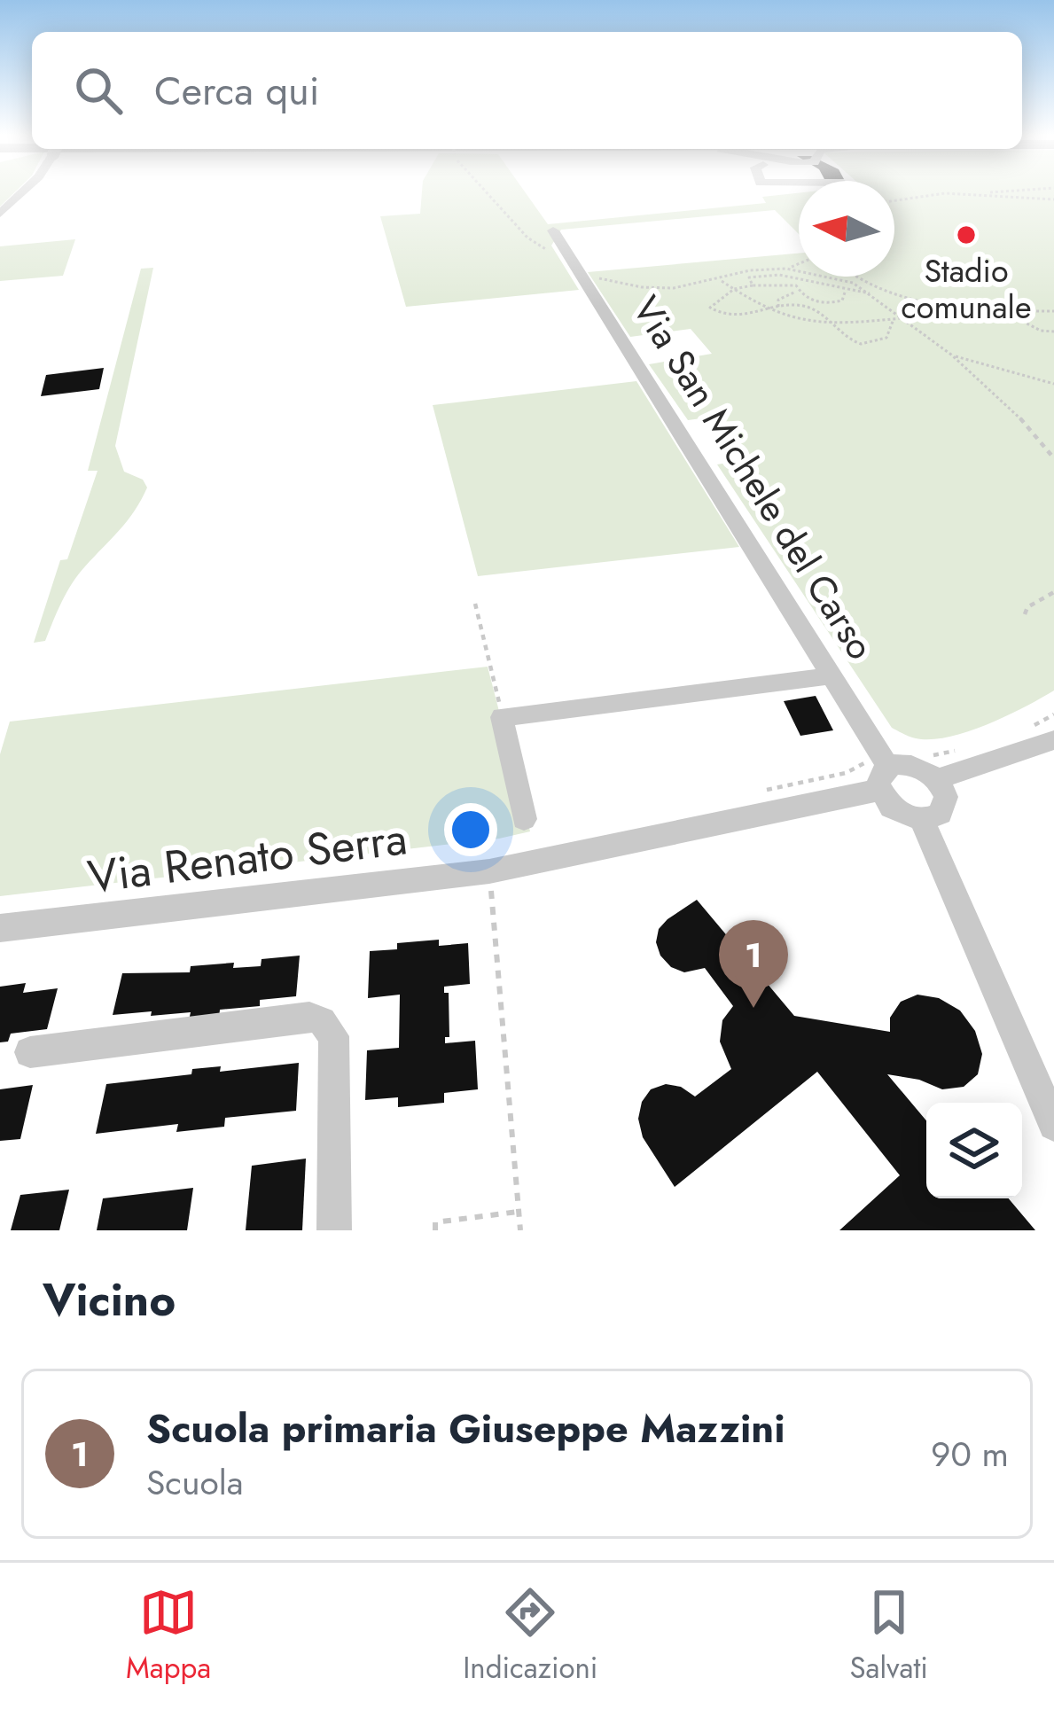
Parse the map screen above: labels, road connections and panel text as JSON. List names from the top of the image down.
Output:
{
  "streets": {
    "street": ["Via San Michele del Carso", "Via Renato Serra"]
  },
  "crossings": [
    ["Via San Michele del Carso", "Via Renato Serra"]
  ],
  "places": ["Stadio comunale"],
  "north": "left",
  "page": {
    "search": "Cerca qui",
    "pins": "1",
    "heading": "Vicino",
    "list": [
      {
        "mark": "1",
        "name": "Scuola primaria Giuseppe Mazzini",
        "note": "Scuola",
        "value": "90 m"
      }
    ],
    "nav": ["Mappa", "Indicazioni", "Salvati"]
  }
}
